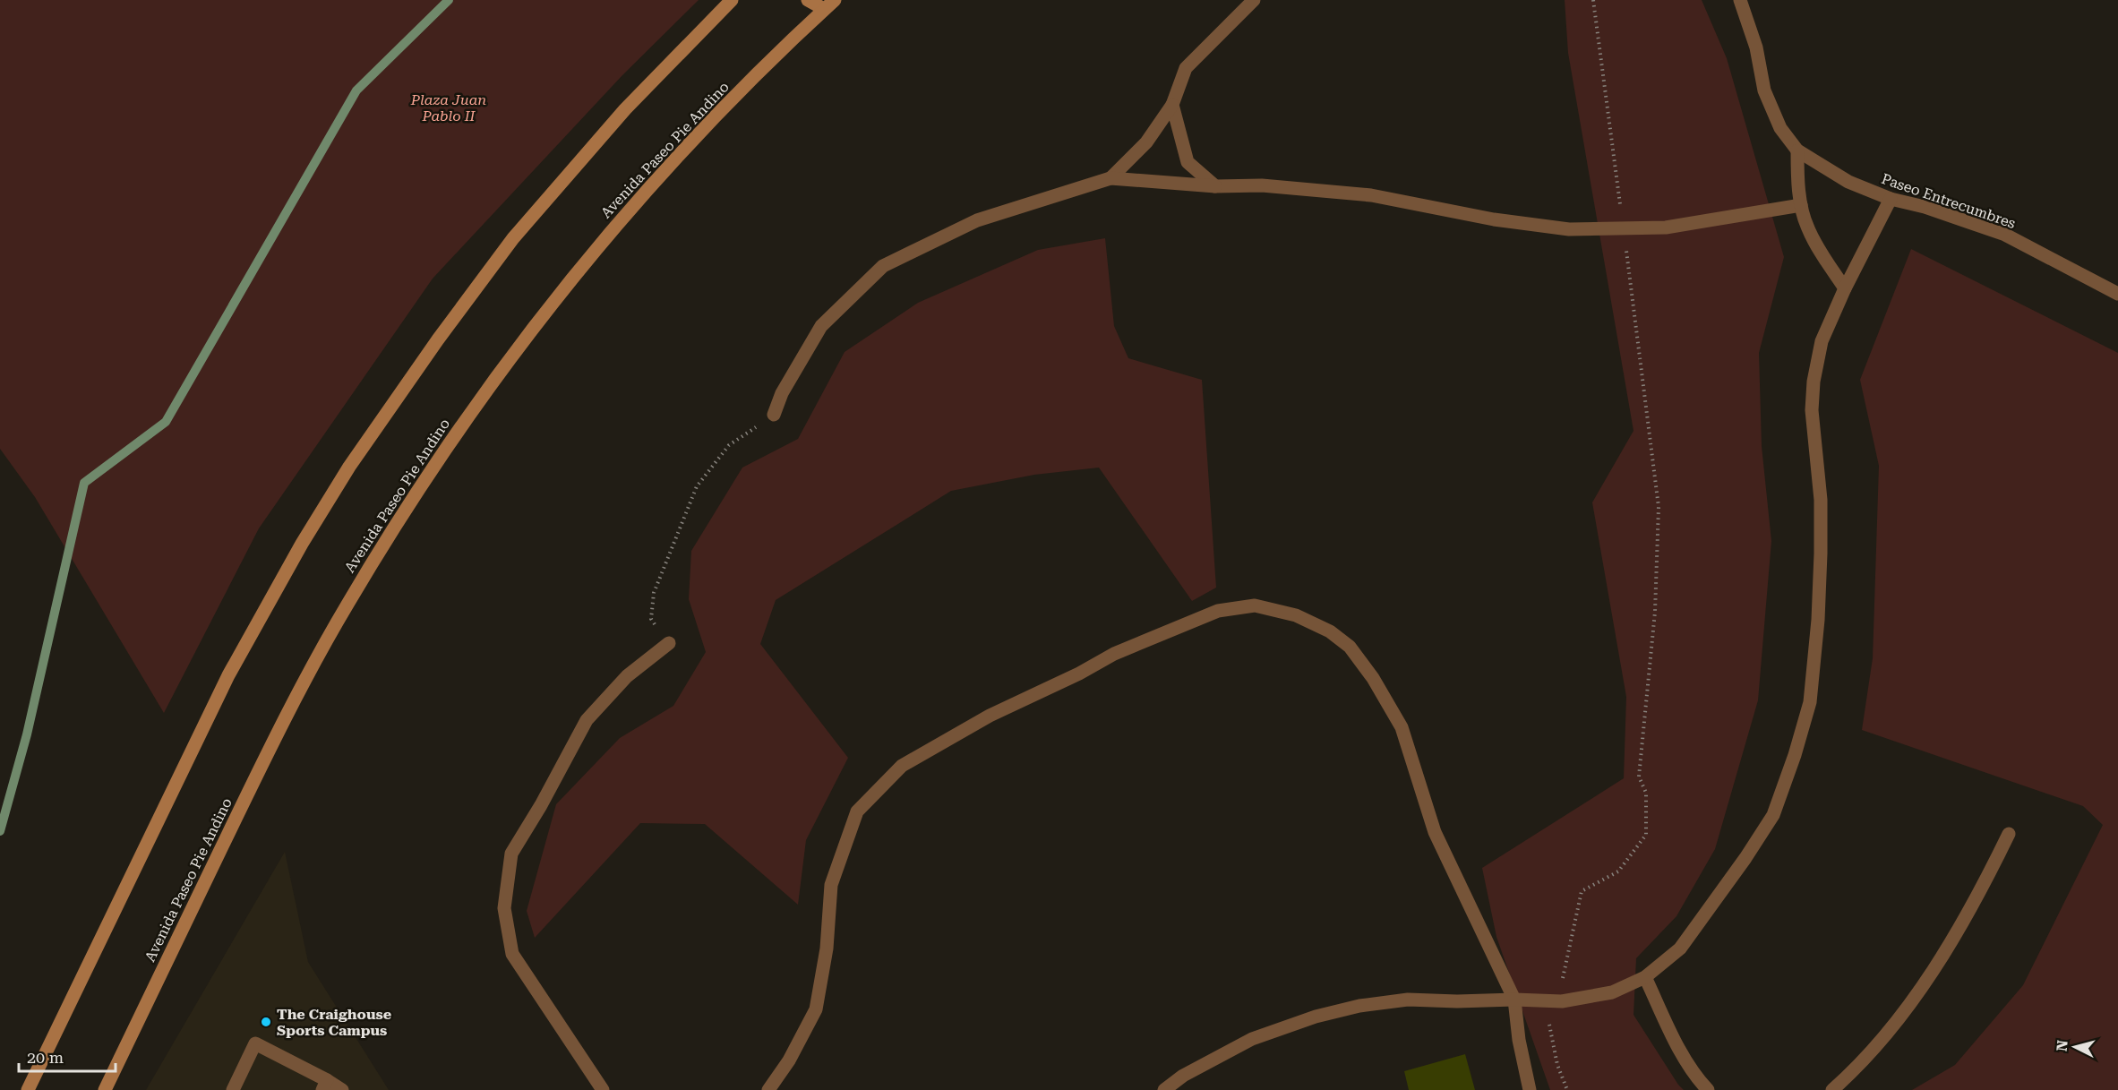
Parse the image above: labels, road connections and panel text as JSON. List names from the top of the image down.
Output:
{
  "streets": {
    "main road": ["Avenida Paseo Pie Andino"],
    "street": ["Paseo Entrecumbres"]
  },
  "parks": ["Plaza Juan Pablo II"],
  "places": ["The Craighouse Sports Campus"],
  "scale_bar": "20 m",
  "north": "left"
}
